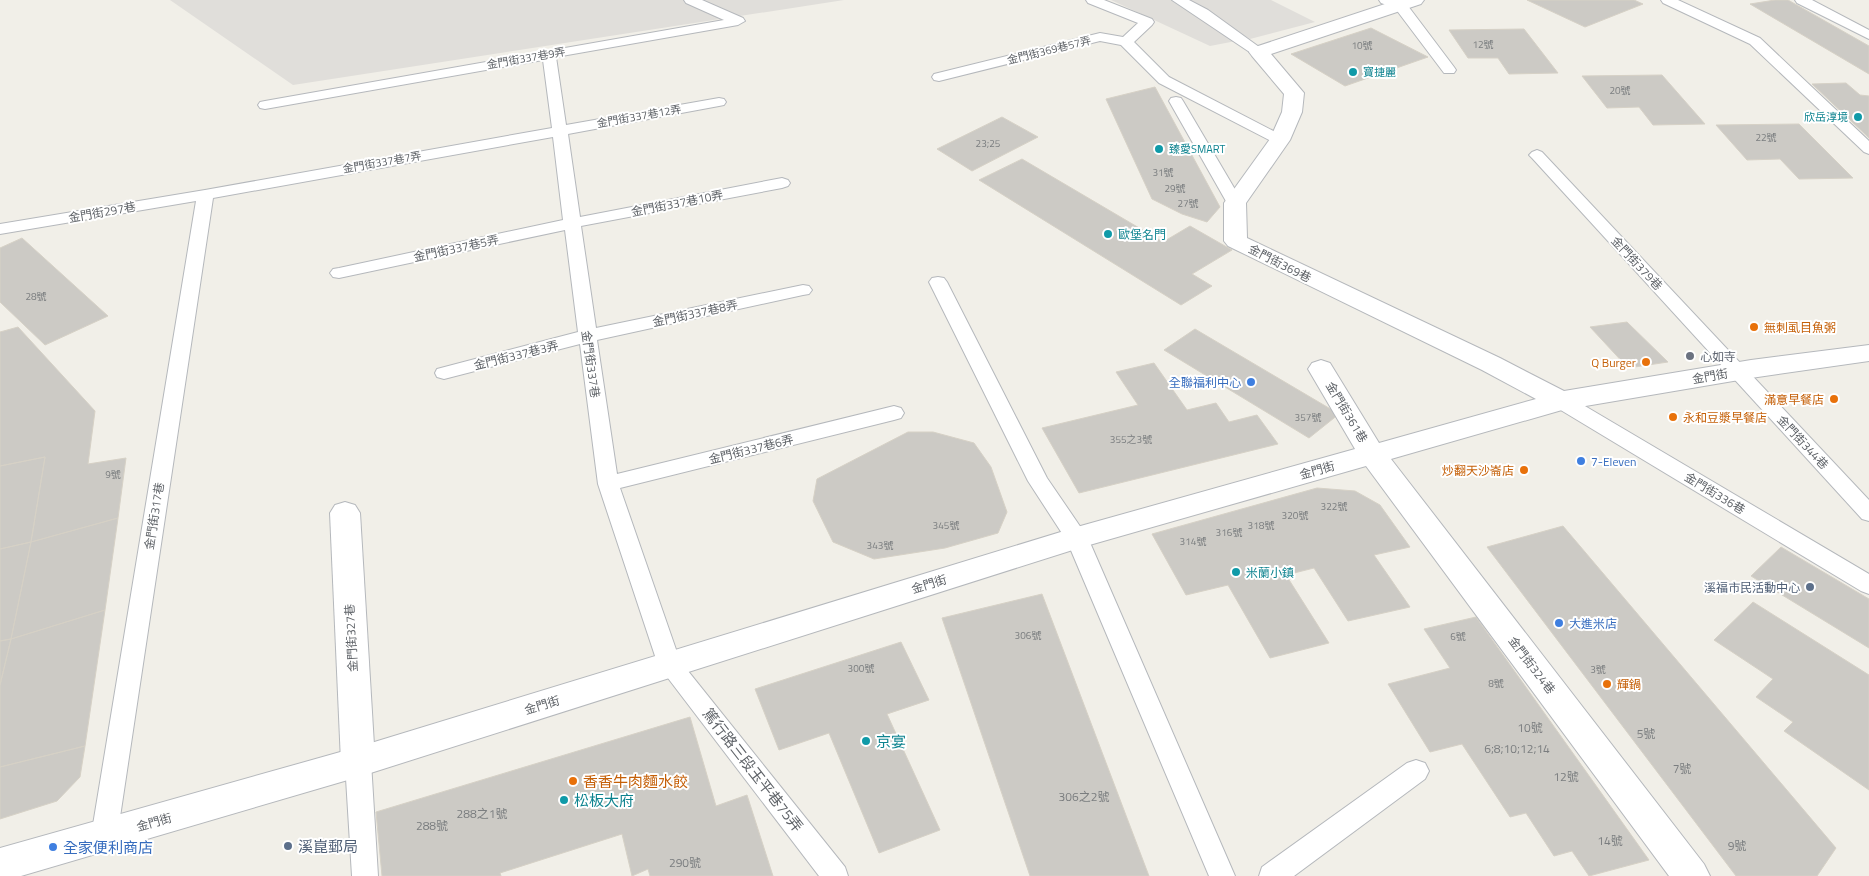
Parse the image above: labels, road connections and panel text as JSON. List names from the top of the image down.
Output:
{
  "streets": {
    "street": [
      "金門街369巷",
      "金門街",
      "金門街361巷",
      "金門街327巷",
      "金門街324巷"
    ],
    "lane": [
      "金門街369巷57弄",
      "金門街337巷9弄",
      "金門街337巷12弄",
      "金門街337巷7弄",
      "金門街337巷10弄",
      "金門街297巷",
      "金門街337巷5弄",
      "金門街379巷",
      "金門街337巷8弄",
      "金門街337巷3弄",
      "金門街337巷",
      "金門街344巷",
      "金門街337巷6弄",
      "金門街336巷",
      "金門街317巷",
      "篤行路三段玉平巷75弄"
    ]
  },
  "crossings": [
    ["金門街337巷9弄", "金門街337巷"],
    ["金門街337巷12弄", "金門街337巷7弄"],
    ["金門街337巷12弄", "金門街337巷"],
    ["金門街337巷7弄", "金門街297巷"],
    ["金門街337巷7弄", "金門街337巷"],
    ["金門街337巷7弄", "金門街317巷"],
    ["金門街337巷10弄", "金門街337巷5弄"],
    ["金門街337巷10弄", "金門街337巷"],
    ["金門街297巷", "金門街317巷"],
    ["金門街337巷5弄", "金門街337巷"],
    ["金門街369巷", "金門街"],
    ["金門街369巷", "金門街336巷"],
    ["金門街379巷", "金門街"],
    ["金門街379巷", "金門街344巷"],
    ["金門街337巷8弄", "金門街337巷3弄"],
    ["金門街337巷8弄", "金門街337巷"],
    ["金門街337巷3弄", "金門街337巷"],
    ["金門街337巷", "金門街"],
    ["金門街337巷", "金門街337巷6弄"],
    ["金門街337巷", "篤行路三段玉平巷75弄"],
    ["金門街", "金門街361巷"],
    ["金門街", "金門街344巷"],
    ["金門街", "金門街336巷"],
    ["金門街", "金門街317巷"],
    ["金門街", "金門街327巷"],
    ["金門街", "金門街324巷"],
    ["金門街", "篤行路三段玉平巷75弄"],
    ["金門街361巷", "金門街324巷"]
  ],
  "places": [
    "寶捷麗",
    "欣岳淳境",
    "臻愛SMART",
    "歐堡名門",
    "無刺虱目魚粥",
    "心如寺",
    "Q Burger",
    "全聯福利中心",
    "滿意早餐店",
    "永和豆漿早餐店",
    "7-Eleven",
    "炒翻天沙崙店",
    "米蘭小鎮",
    "溪福市民活動中心",
    "大進米店",
    "輝鍋",
    "京宴",
    "香香牛肉麵水餃",
    "松板大府",
    "溪崑郵局",
    "全家便利商店"
  ],
  "house_numbers": [
    "12號",
    "10號",
    "20號",
    "22號",
    "23;25",
    "31號",
    "29號",
    "27號",
    "28號",
    "357號",
    "355之3號",
    "9號",
    "322號",
    "320號",
    "345號",
    "318號",
    "316號",
    "314號",
    "343號",
    "306號",
    "6號",
    "300號",
    "3號",
    "8號",
    "10號",
    "5號",
    "6;8;10;12;14",
    "7號",
    "12號",
    "306之2號",
    "288之1號",
    "288號",
    "14號",
    "9號",
    "290號"
  ]
}
